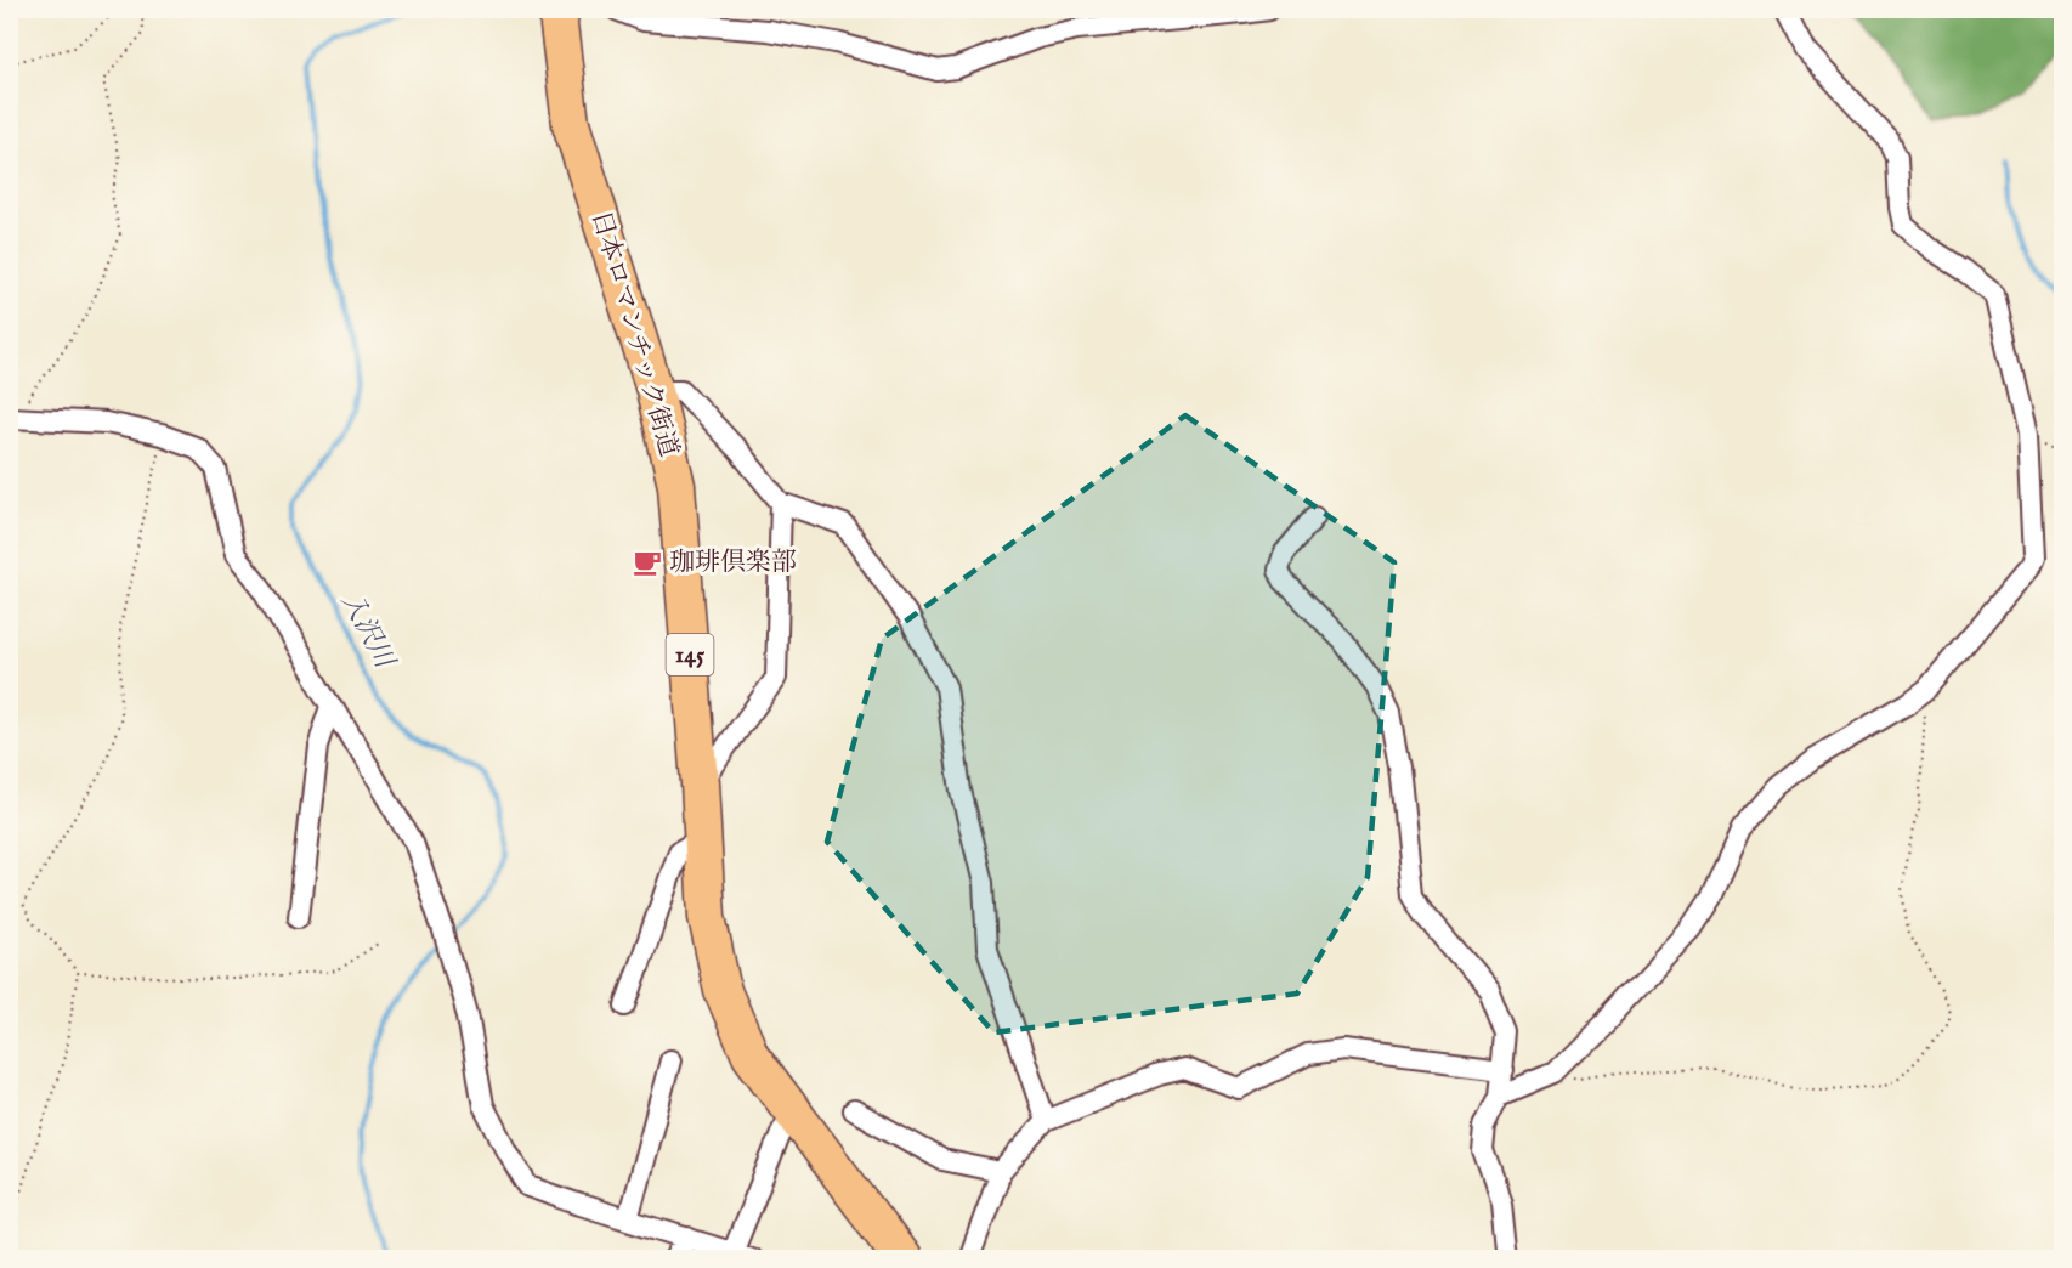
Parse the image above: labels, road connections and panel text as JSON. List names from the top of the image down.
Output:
{
  "streets": {
    "highway": ["日本ロマンチック街道", "145"]
  },
  "water": ["入沢川"],
  "places": {
    "cafe": ["珈琲倶楽部"]
  }
}
